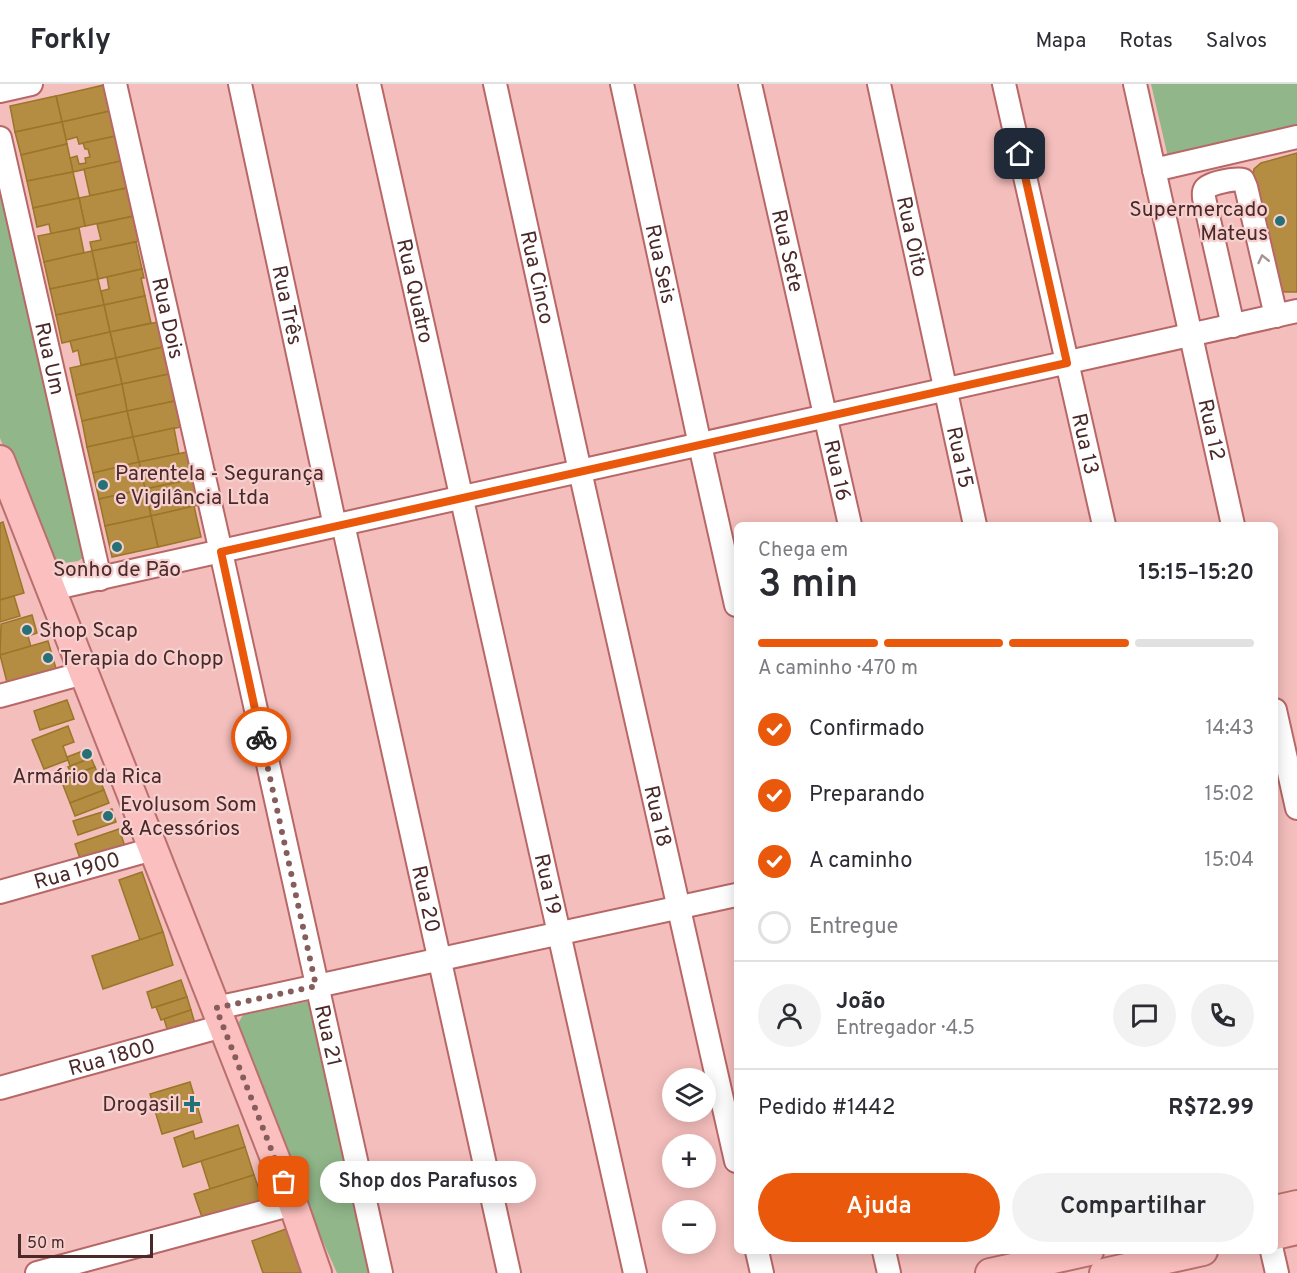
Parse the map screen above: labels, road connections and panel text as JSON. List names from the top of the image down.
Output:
{
  "streets": {
    "street": [
      "Rua Oito",
      "Rua Sete",
      "Rua Seis",
      "Rua Cinco",
      "Rua Quatro",
      "Rua Três",
      "Rua Dois",
      "Rua Um",
      "Rua 12",
      "Rua 13",
      "Rua 15",
      "Rua 16",
      "Rua 18",
      "Rua 1900",
      "Rua 19",
      "Rua 20",
      "Rua 21",
      "Rua 1800"
    ]
  },
  "crossings": [
    ["Rua Oito", "Rua 15"],
    ["Rua Sete", "Rua 16"],
    ["Rua Cinco", "Rua 18"],
    ["Rua Quatro", "Rua 19"],
    ["Rua Três", "Rua 20"],
    ["Rua Dois", "Rua 21"],
    ["Rua 18", "Rua 1800"],
    ["Rua 19", "Rua 1800"],
    ["Rua 20", "Rua 1800"],
    ["Rua 21", "Rua 1800"]
  ],
  "places": {
    "other": [
      "Supermercado Mateus",
      "Parentela - Segurança e Vigilância Ltda",
      "Sonho de Pão",
      "Shop Scap",
      "Terapia do Chopp",
      "Armário da Rica",
      "Evolusom Som & Acessórios",
      "Shop dos Parafusos"
    ],
    "health": ["Drogasil"]
  },
  "scale_bar": "50 m",
  "page": {
    "header": "Forkly",
    "nav": ["Mapa", "Rotas", "Salvos"],
    "heading": ["3 min", "Chega em", "15:15–15:20"],
    "panel": [
      "João",
      "Entregador · 4.5",
      "Pedido #1442",
      "R$72.99"
    ],
    "bar": "A caminho · 470 m",
    "list": [
      ["Confirmado", "14:43"],
      ["Preparando", "15:02"],
      ["A caminho", "15:04"],
      "Entregue"
    ],
    "map_buttons": ["+", "−"],
    "bubble": "Shop dos Parafusos",
    "buttons": ["Ajuda", "Compartilhar"],
    "scale": "50 m"
  }
}
